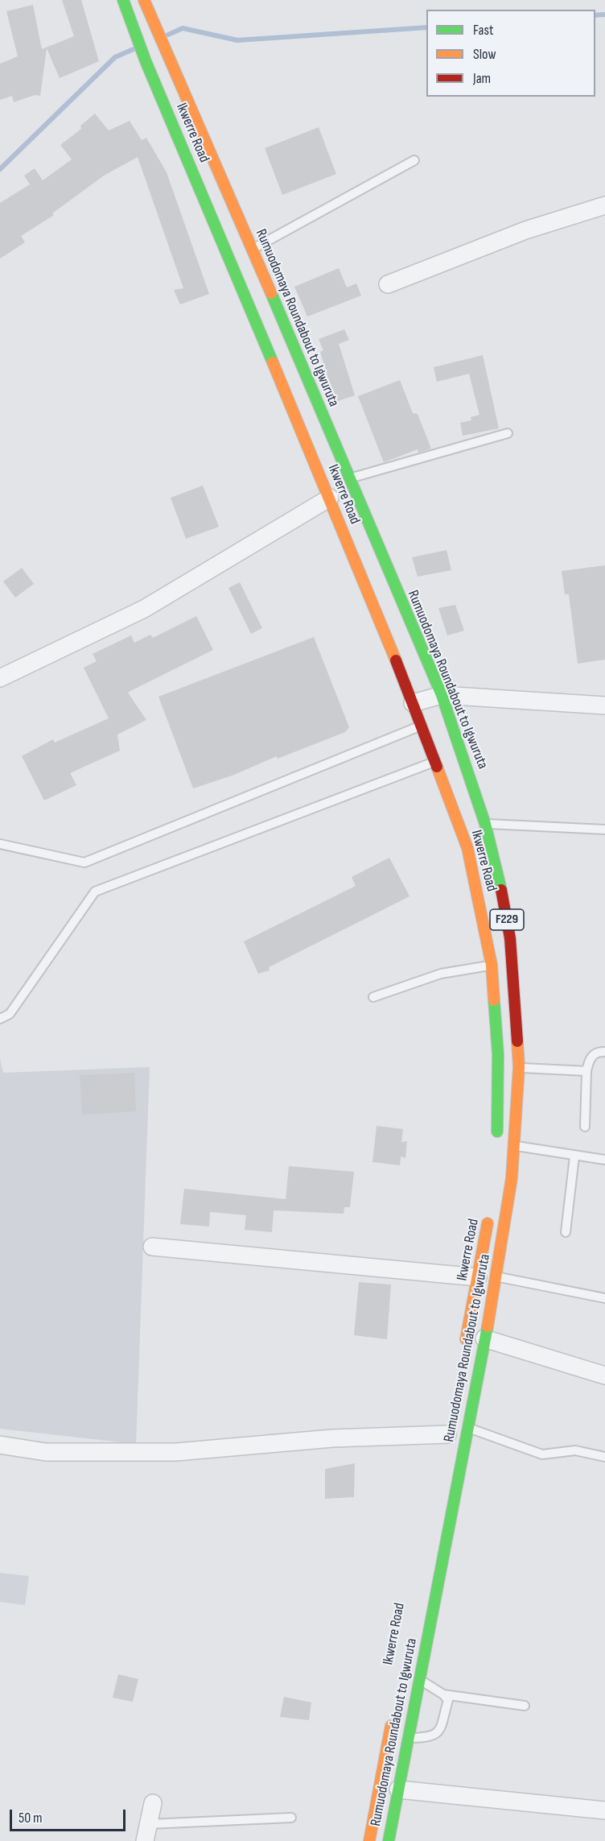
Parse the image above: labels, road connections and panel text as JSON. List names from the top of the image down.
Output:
{
  "streets": {
    "main road": ["Ikwerre Road", "Rumuodomaya Roundabout to Igwuruta", "F229"]
  },
  "legend": ["Fast", "Slow", "Jam"],
  "scale_bar": "50 m"
}
